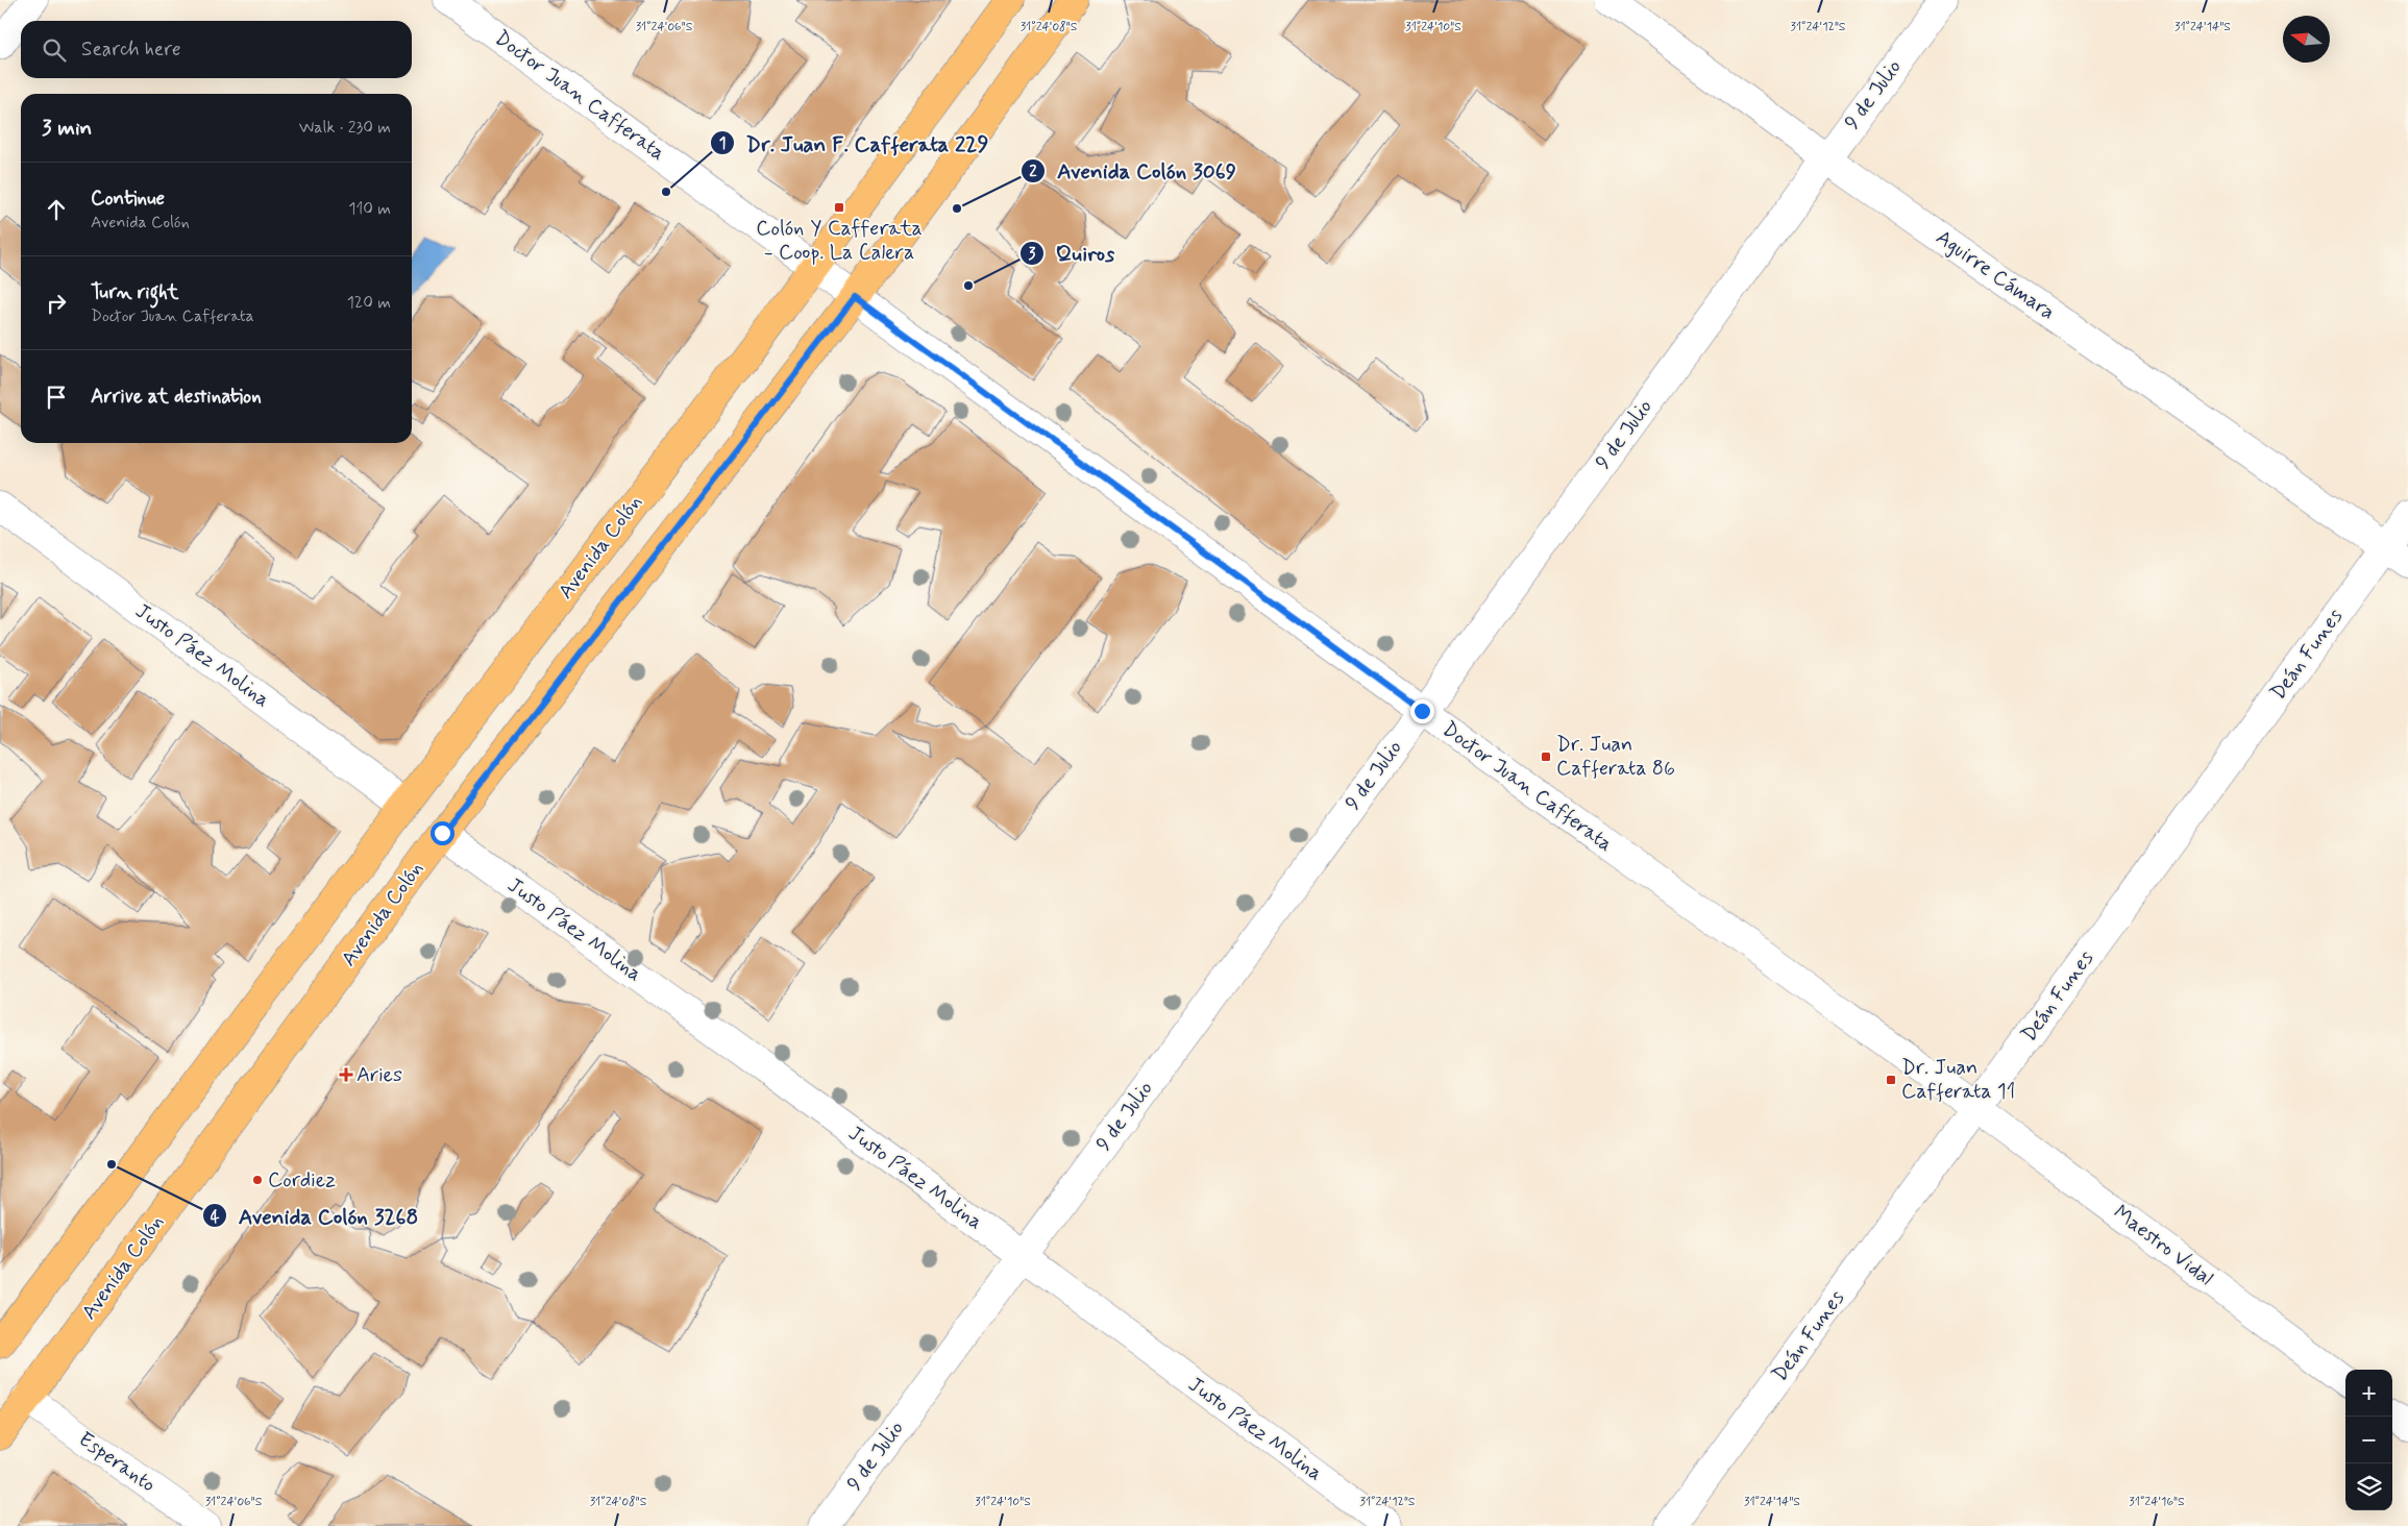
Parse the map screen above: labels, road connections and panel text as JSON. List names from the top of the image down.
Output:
{
  "streets": {
    "main road": ["Avenida Colón"],
    "street": [
      "9 de Julio",
      "Doctor Juan Cafferata",
      "Aguirre Cámara",
      "Deán Funes",
      "Justo Páez Molina",
      "Maestro Vidal",
      "Esperanto"
    ]
  },
  "crossings": [
    ["9 de Julio", "Doctor Juan Cafferata"],
    ["9 de Julio", "Aguirre Cámara"],
    ["9 de Julio", "Justo Páez Molina"],
    ["Doctor Juan Cafferata", "Avenida Colón"],
    ["Doctor Juan Cafferata", "Deán Funes"],
    ["Doctor Juan Cafferata", "Maestro Vidal"],
    ["Aguirre Cámara", "Deán Funes"],
    ["Avenida Colón", "Justo Páez Molina"],
    ["Avenida Colón", "Esperanto"],
    ["Deán Funes", "Maestro Vidal"]
  ],
  "places": {
    "other": [
      "Dr. Juan F. Cafferata 229",
      "Avenida Colón 3069",
      "Quiros",
      "Avenida Colón 3268",
      "Cordiez"
    ],
    "transit": ["Colón Y Cafferata - Coop. La Calera", "Dr. Juan Cafferata 86", "Dr. Juan Cafferata 11"],
    "health": ["Aries"]
  },
  "north": "left",
  "page": {
    "search": "Search here",
    "heading": ["3 min", "Walk · 230 m"],
    "list": [
      ["Continue", "Avenida Colón", "110 m"],
      ["Turn right", "Doctor Juan Cafferata", "120 m"],
      "Arrive at destination"
    ],
    "map_buttons": ["+", "−"]
  },
  "coordinates": [
    "31°24'06\"S",
    "31°24'08\"S",
    "31°24'10\"S",
    "31°24'12\"S",
    "31°24'14\"S",
    "31°24'16\"S"
  ]
}
